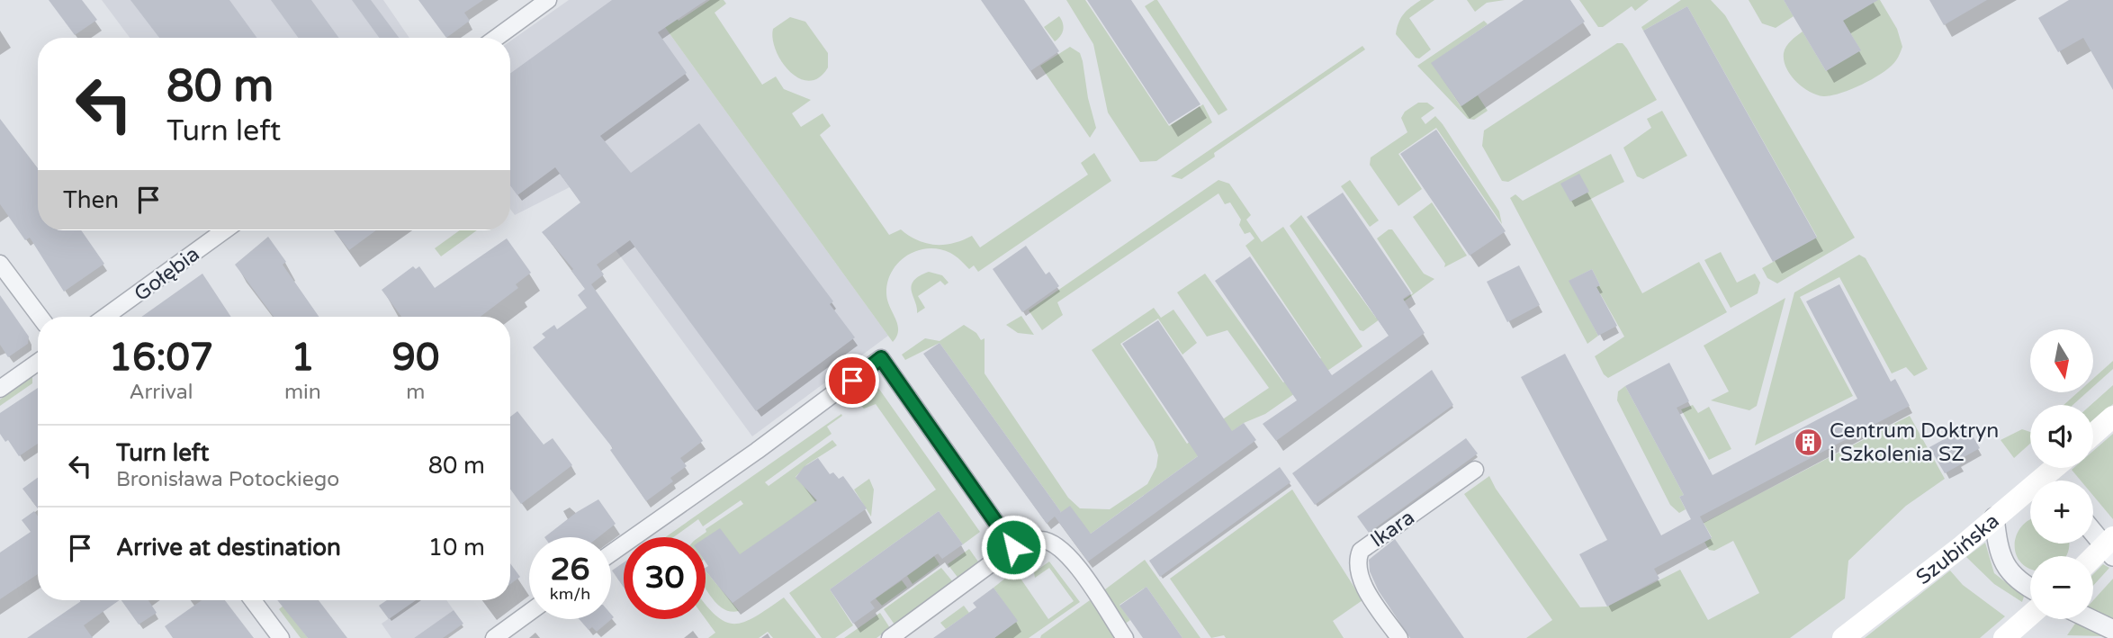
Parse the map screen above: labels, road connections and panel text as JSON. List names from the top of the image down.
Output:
{
  "streets": {
    "main road": ["Szubińska"],
    "street": ["Gołębia", "Ikara"]
  },
  "places": {
    "building": ["Centrum Doktryn i Szkolenia SZ"]
  },
  "north": "bottom",
  "page": {
    "turn": ["80 m", "Turn left"],
    "then": "Then",
    "eta": [
      "16:07",
      "Arrival",
      "1",
      "min",
      "90",
      "m"
    ],
    "map_buttons": ["+", "−"],
    "list": [
      {
        "name": "Turn left",
        "note": "Bronisława Potockiego",
        "value": "80 m"
      },
      {
        "name": "Arrive at destination",
        "value": "10 m"
      }
    ],
    "speed": "26 km/h",
    "limit": "30"
  }
}
